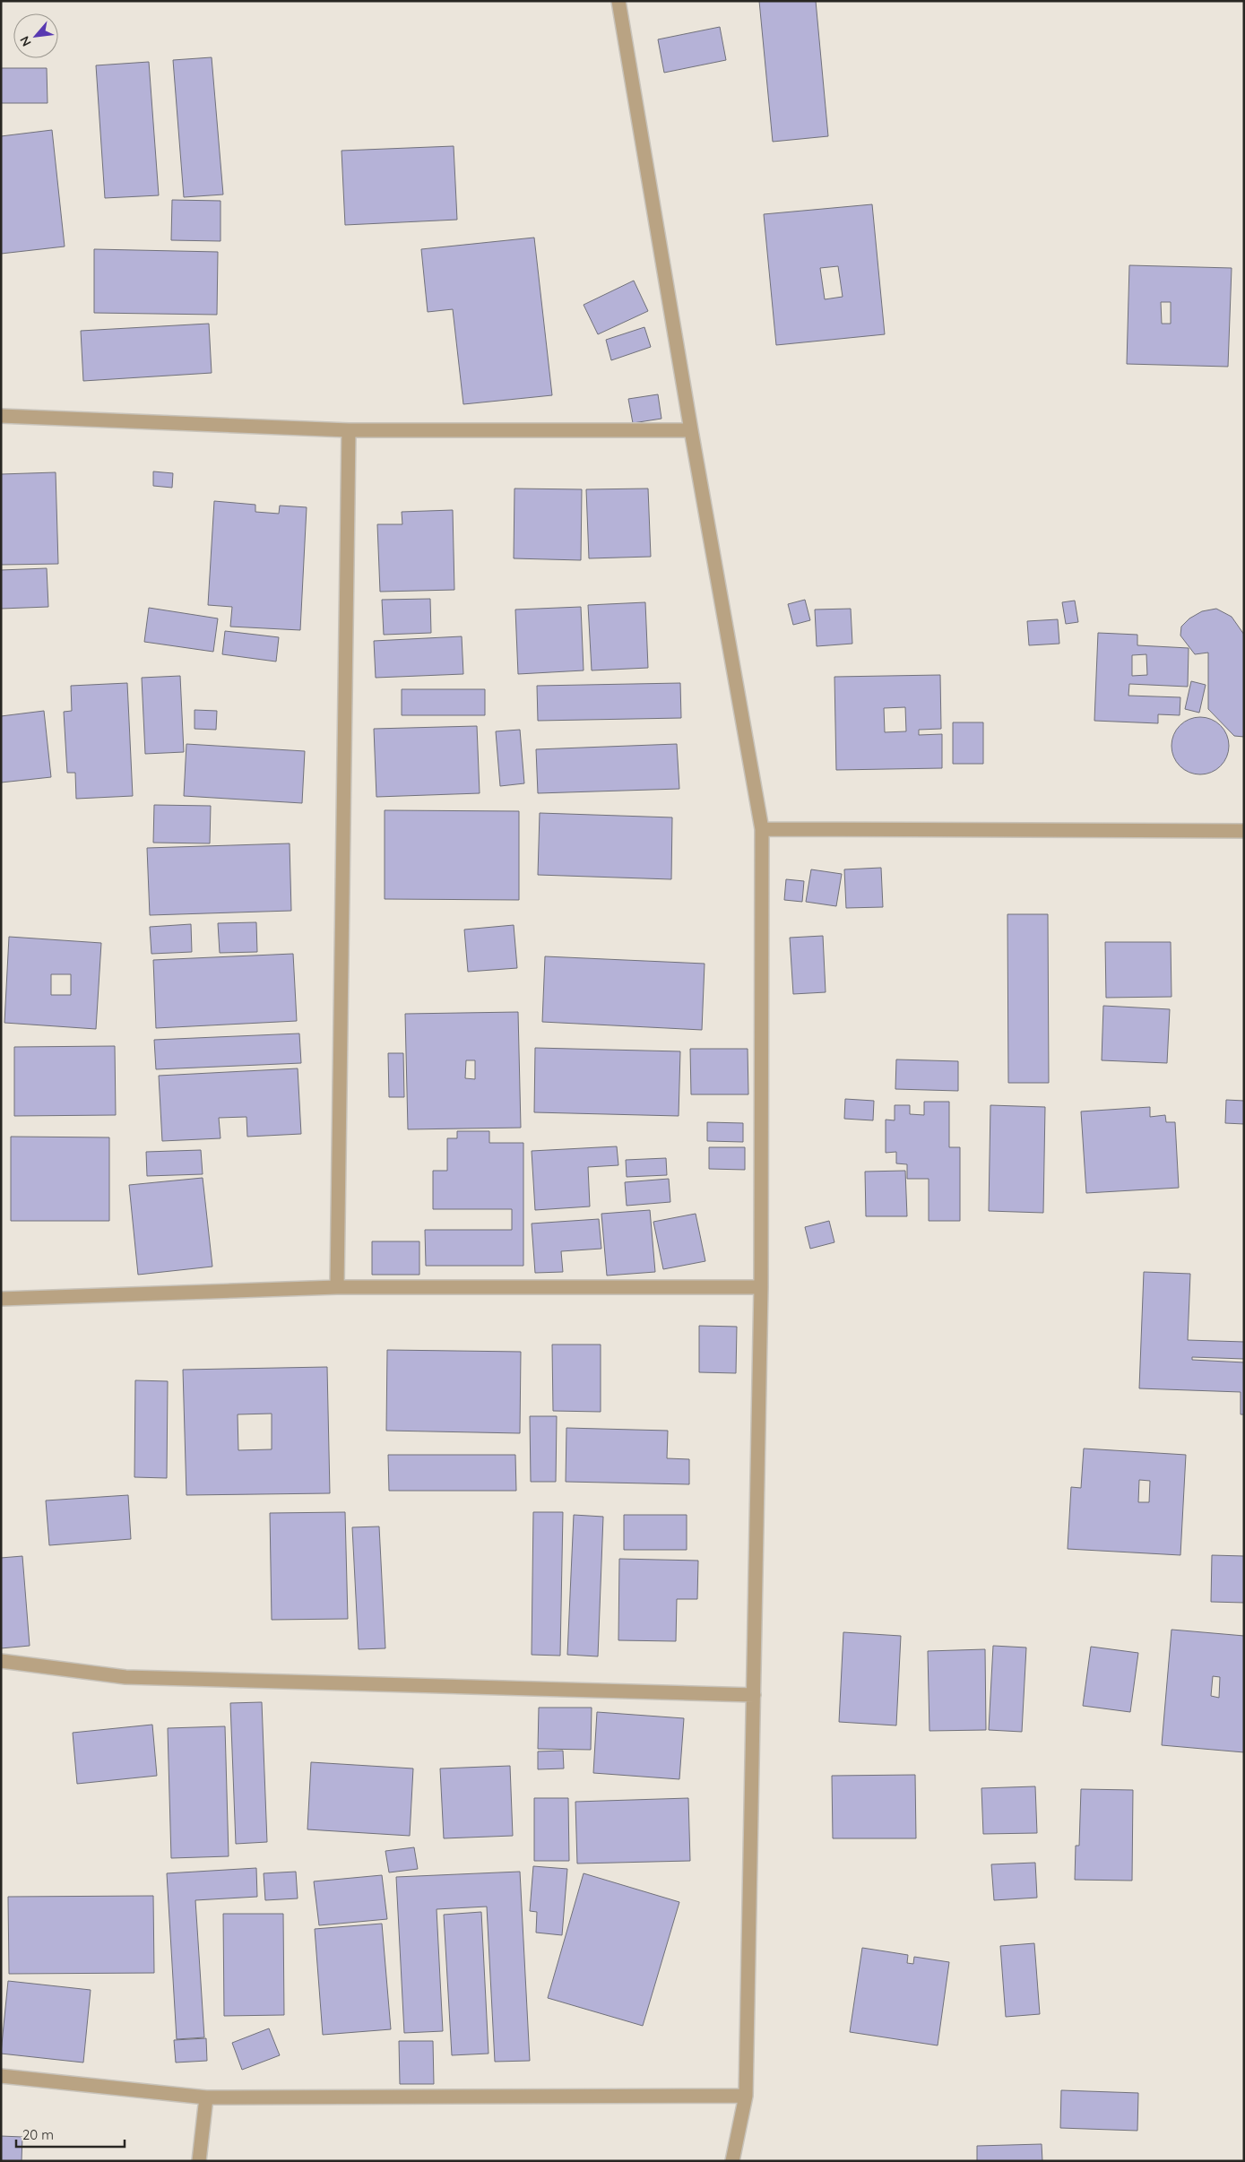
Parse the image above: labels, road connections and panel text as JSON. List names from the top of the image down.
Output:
{
  "scale_bar": "20 m",
  "north": "bottom left"
}
